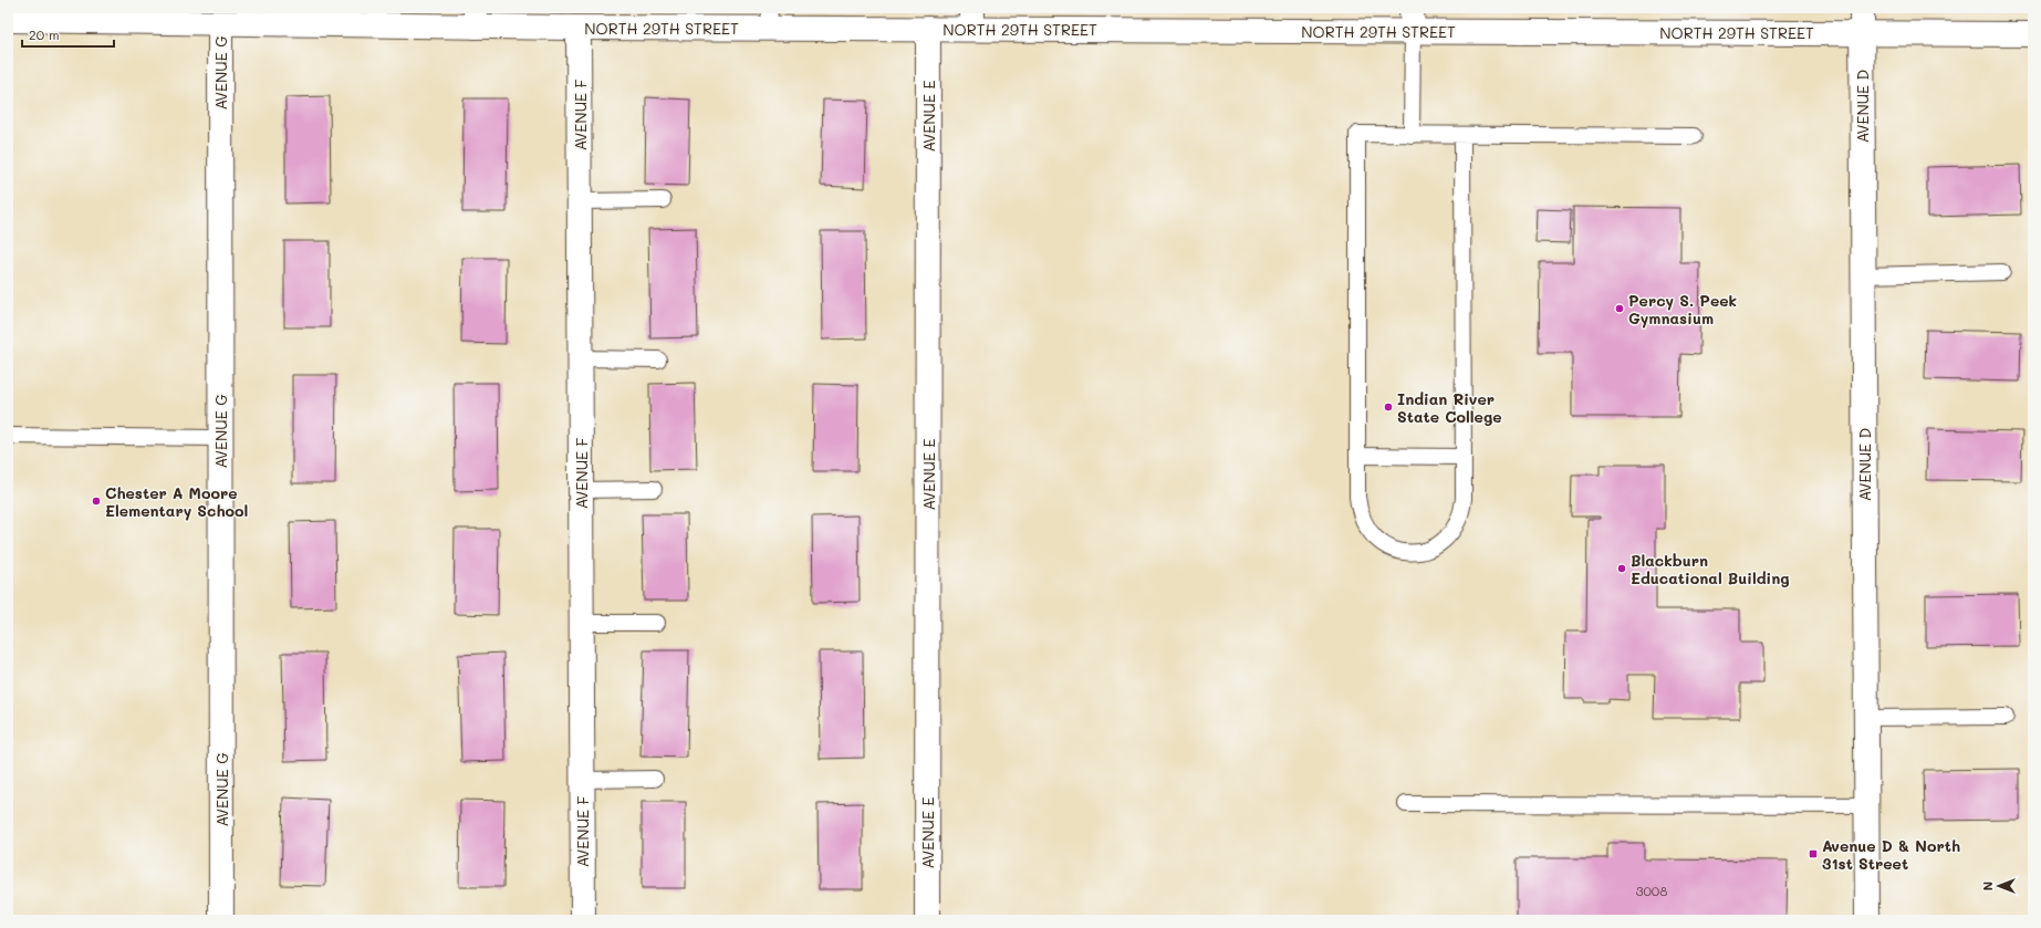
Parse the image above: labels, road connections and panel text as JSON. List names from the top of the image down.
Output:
{
  "streets": {
    "street": [
      "NORTH 29TH STREET",
      "AVENUE G",
      "AVENUE D",
      "AVENUE F",
      "AVENUE E"
    ]
  },
  "crossings": [
    ["NORTH 29TH STREET", "AVENUE G"],
    ["NORTH 29TH STREET", "AVENUE D"],
    ["NORTH 29TH STREET", "AVENUE F"],
    ["NORTH 29TH STREET", "AVENUE E"]
  ],
  "places": {
    "other": [
      "Percy S. Peek Gymnasium",
      "Indian River State College",
      "Chester A Moore Elementary School",
      "Blackburn Educational Building"
    ],
    "transit": ["Avenue D & North 31st Street"]
  },
  "house_numbers": ["3008"],
  "scale_bar": "20 m",
  "north": "left"
}
